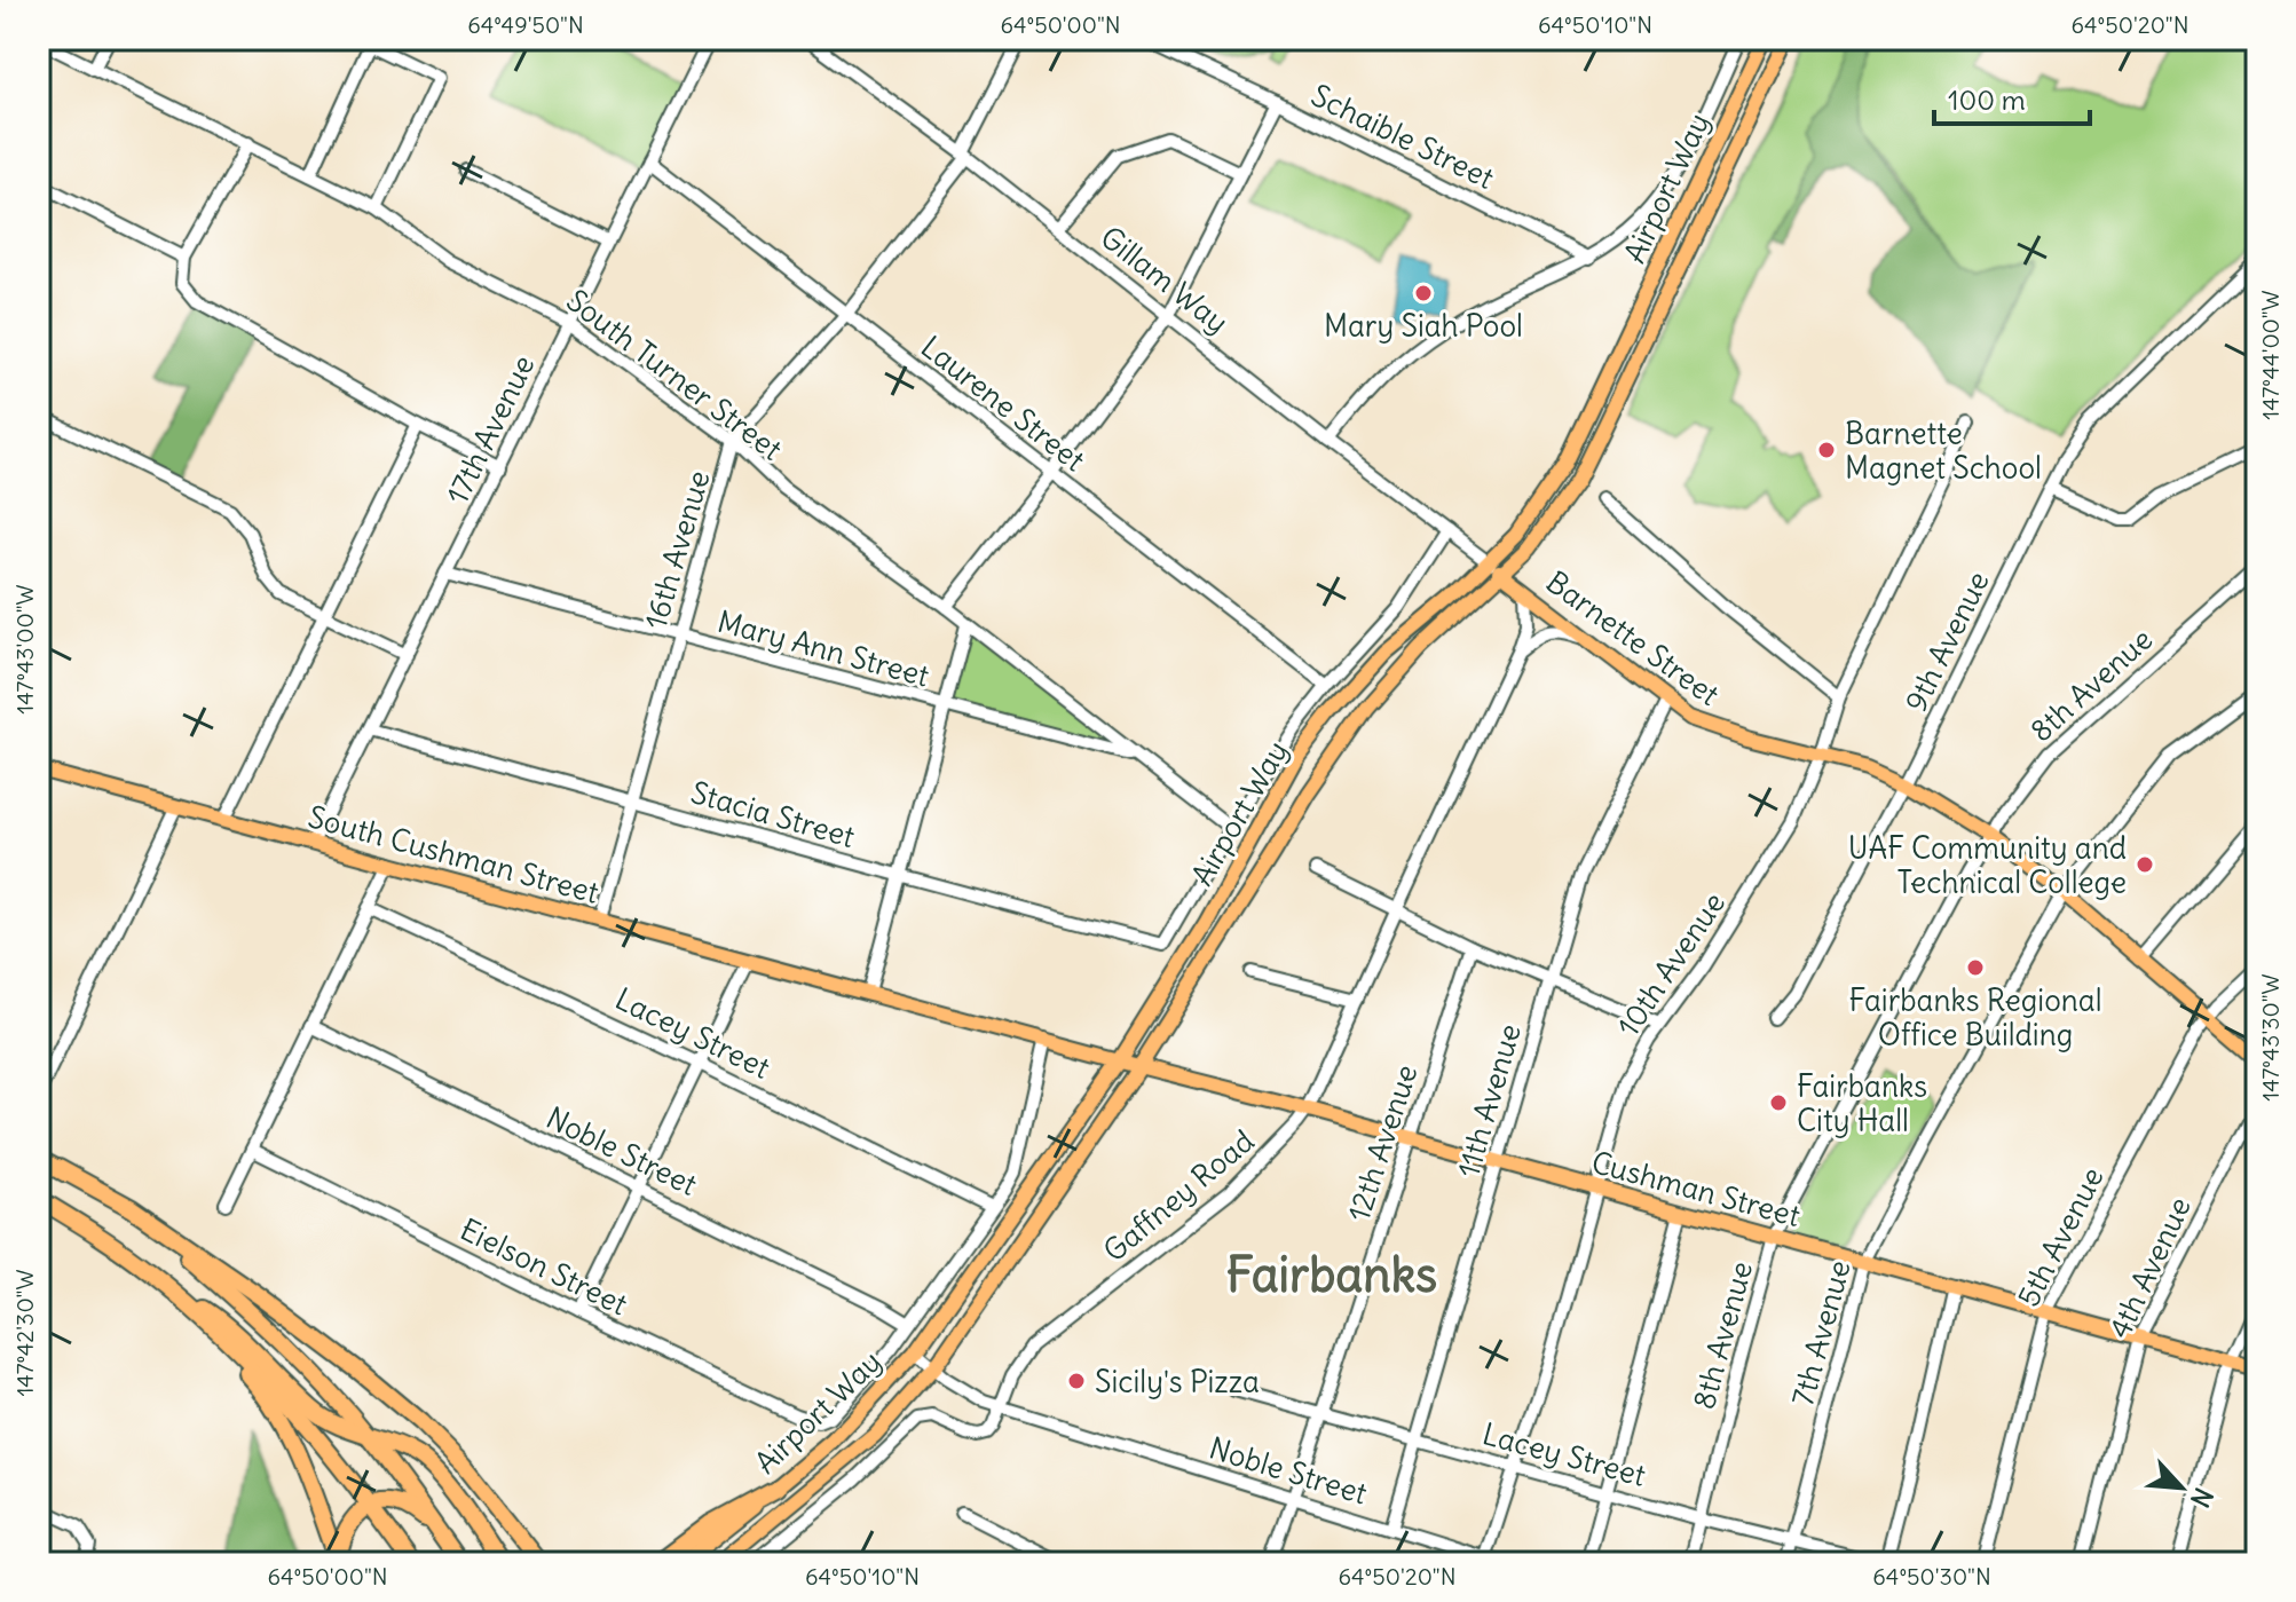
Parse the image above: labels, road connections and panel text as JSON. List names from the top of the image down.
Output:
{
  "streets": {
    "main road": [
      "Airport Way",
      "Barnette Street",
      "South Cushman Street",
      "Cushman Street"
    ],
    "street": [
      "Schaible Street",
      "Gillam Way",
      "South Turner Street",
      "Laurene Street",
      "17th Avenue",
      "16th Avenue",
      "9th Avenue",
      "Mary Ann Street",
      "8th Avenue",
      "Stacia Street",
      "10th Avenue",
      "Lacey Street",
      "11th Avenue",
      "12th Avenue",
      "Noble Street",
      "Gaffney Road",
      "5th Avenue",
      "Eielson Street",
      "4th Avenue",
      "7th Avenue"
    ]
  },
  "crossings": [
    ["Airport Way", "Gillam Way"],
    ["Airport Way", "Barnette Street"],
    ["Airport Way", "South Cushman Street"],
    ["Airport Way", "Noble Street"],
    ["Airport Way", "Cushman Street"],
    ["Gillam Way", "16th Avenue"],
    ["Gillam Way", "Barnette Street"],
    ["South Turner Street", "17th Avenue"],
    ["South Turner Street", "16th Avenue"],
    ["South Turner Street", "Mary Ann Street"],
    ["South Turner Street", "Stacia Street"],
    ["Laurene Street", "17th Avenue"],
    ["Laurene Street", "16th Avenue"],
    ["17th Avenue", "Mary Ann Street"],
    ["17th Avenue", "Stacia Street"],
    ["17th Avenue", "South Cushman Street"],
    ["16th Avenue", "Mary Ann Street"],
    ["16th Avenue", "Stacia Street"],
    ["16th Avenue", "South Cushman Street"],
    ["Barnette Street", "9th Avenue"],
    ["Barnette Street", "8th Avenue"],
    ["Barnette Street", "10th Avenue"],
    ["Barnette Street", "11th Avenue"],
    ["Barnette Street", "Gaffney Road"],
    ["Barnette Street", "5th Avenue"],
    ["Barnette Street", "7th Avenue"],
    ["8th Avenue", "Lacey Street"],
    ["8th Avenue", "Cushman Street"],
    ["South Cushman Street", "Cushman Street"],
    ["10th Avenue", "Lacey Street"],
    ["10th Avenue", "Noble Street"],
    ["10th Avenue", "Cushman Street"],
    ["Lacey Street", "11th Avenue"],
    ["Lacey Street", "12th Avenue"],
    ["Lacey Street", "7th Avenue"],
    ["11th Avenue", "Noble Street"],
    ["11th Avenue", "Cushman Street"],
    ["12th Avenue", "Noble Street"],
    ["12th Avenue", "Cushman Street"],
    ["Noble Street", "Gaffney Road"],
    ["Noble Street", "Eielson Street"],
    ["Cushman Street", "Gaffney Road"],
    ["Cushman Street", "5th Avenue"],
    ["Cushman Street", "4th Avenue"],
    ["Cushman Street", "7th Avenue"]
  ],
  "districts": ["Fairbanks"],
  "places": [
    "Mary Siah Pool",
    "Barnette Magnet School",
    "UAF Community and Technical College",
    "Fairbanks Regional Office Building",
    "Fairbanks City Hall",
    "Sicily's Pizza"
  ],
  "scale_bar": "100 m",
  "north": "bottom right",
  "coordinates": [
    "64°49'50\"N",
    "64°50'00\"N",
    "64°50'10\"N",
    "64°50'20\"N",
    "147°44'00\"W",
    "147°43'00\"W",
    "147°43'30\"W",
    "147°42'30\"W",
    "64°50'30\"N"
  ]
}
